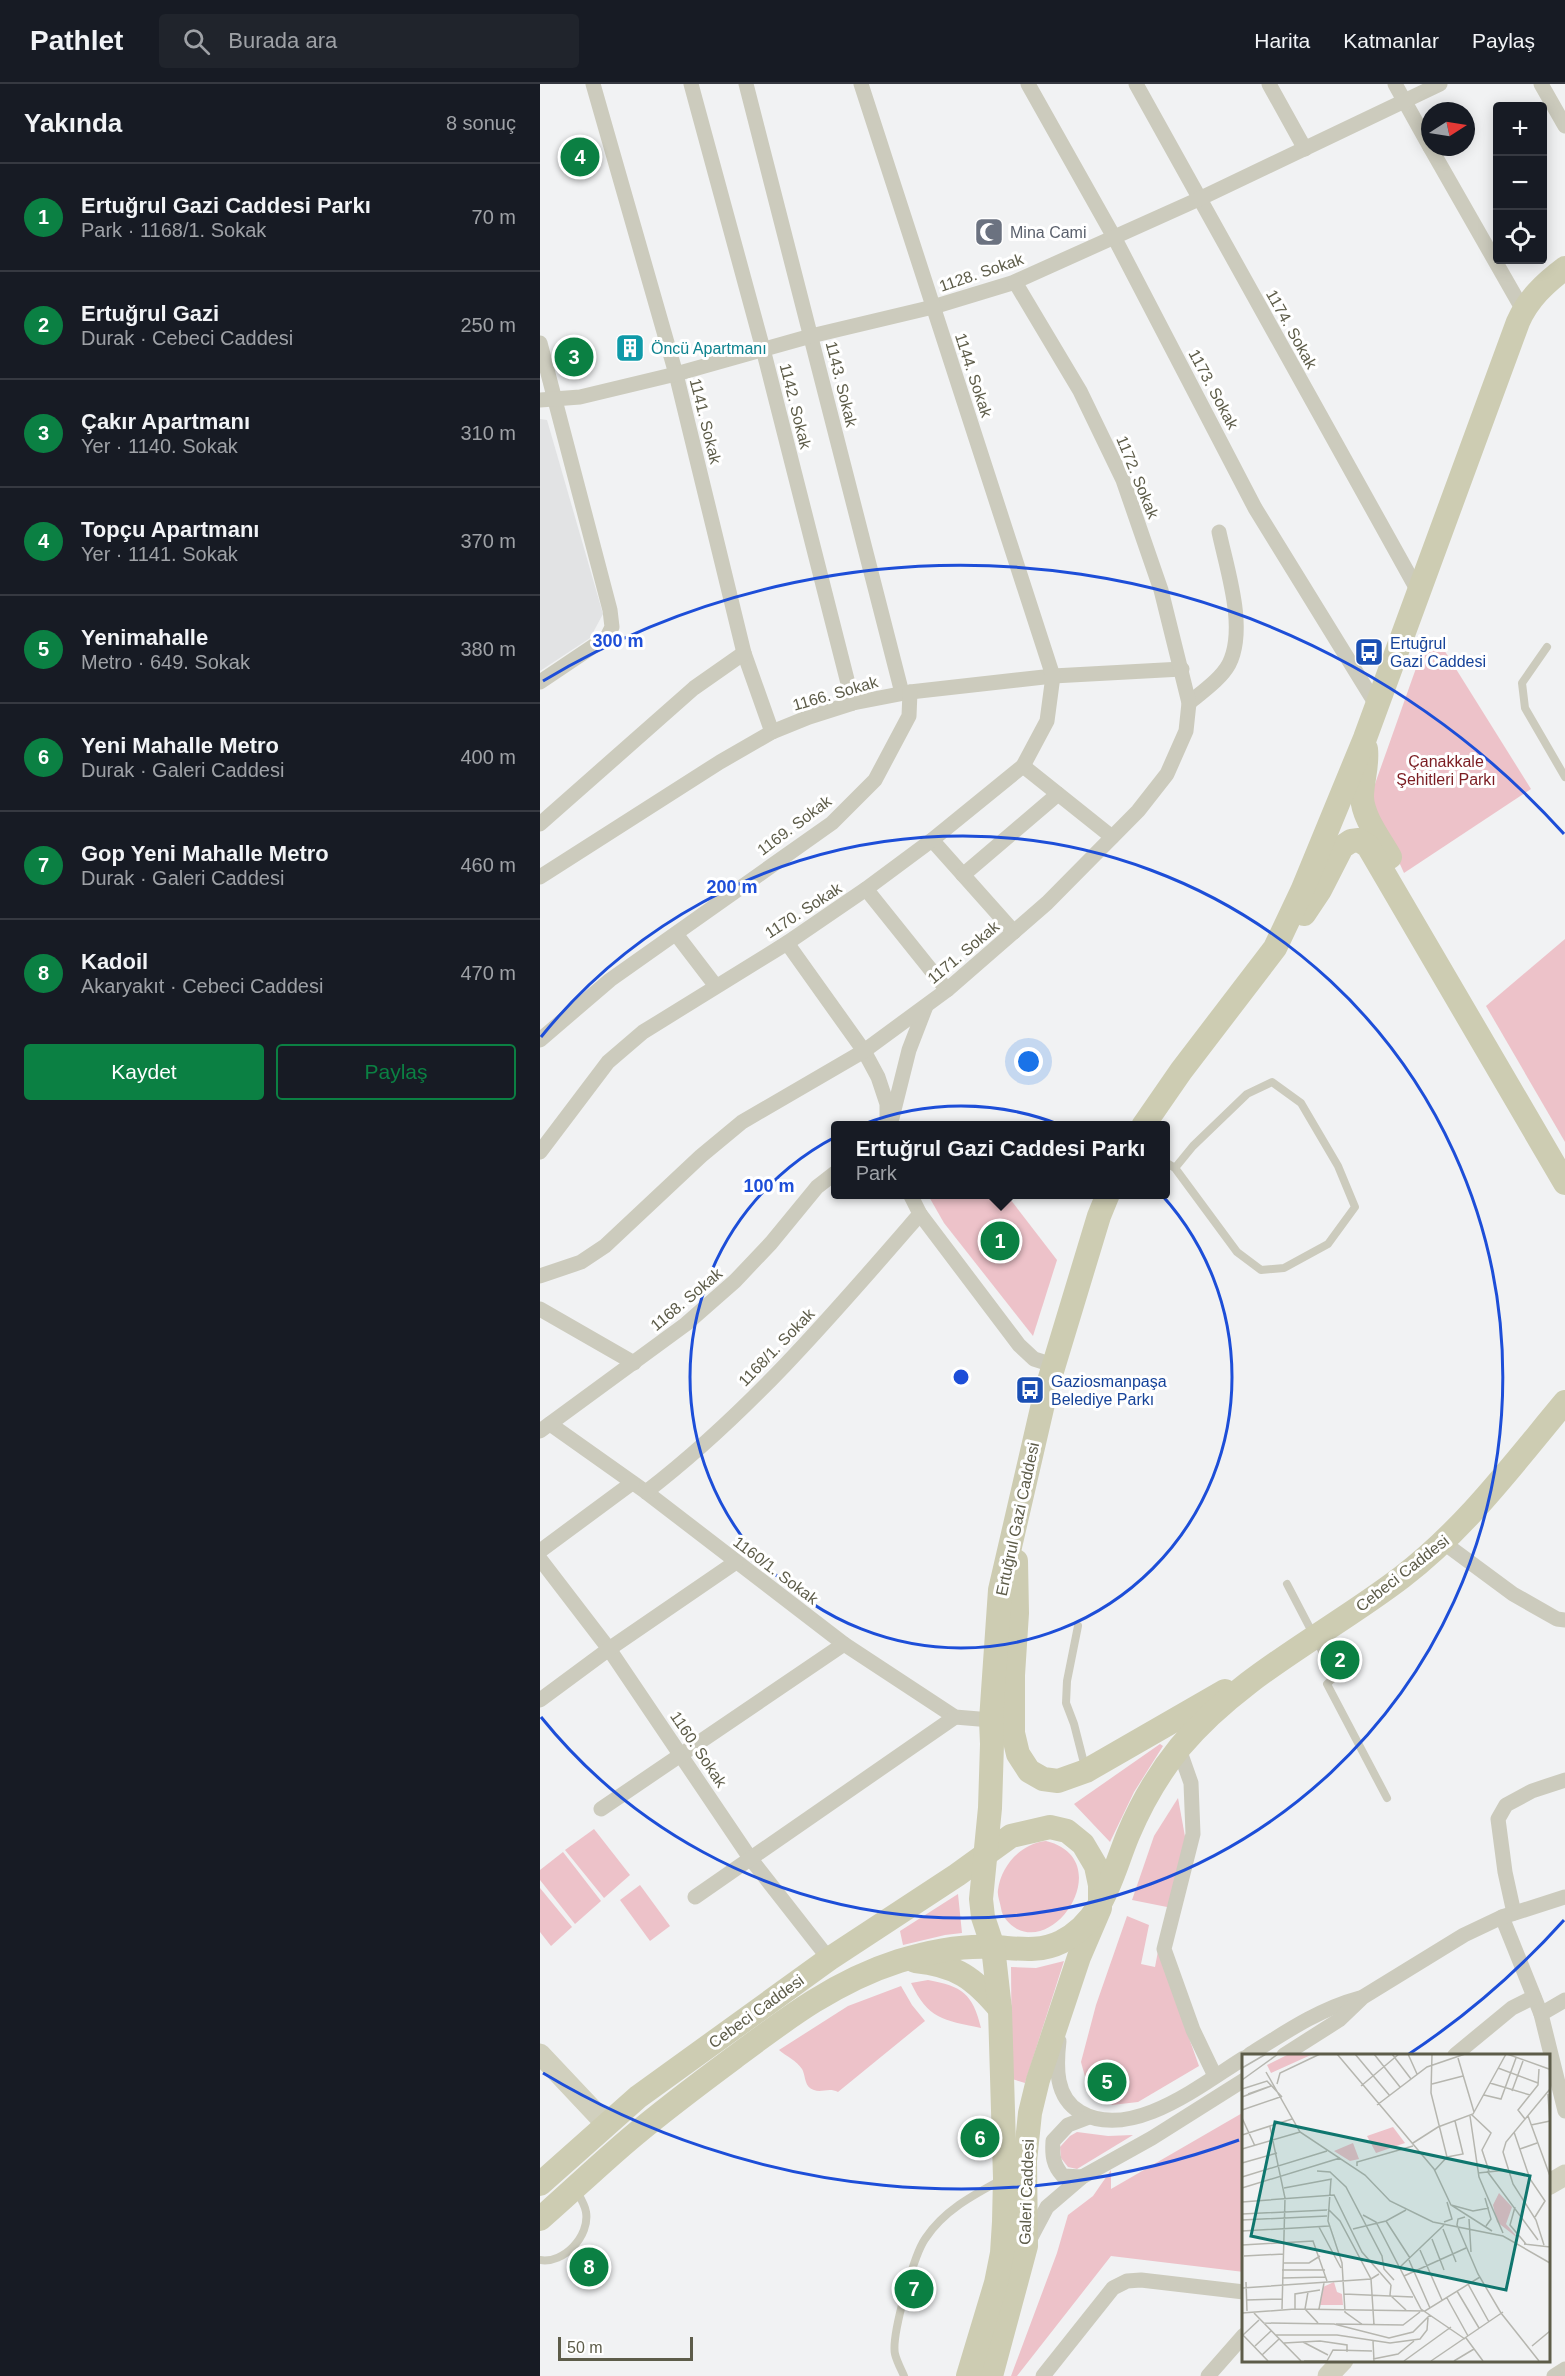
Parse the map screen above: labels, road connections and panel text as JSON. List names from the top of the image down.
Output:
{
  "streets": {
    "main road": ["Ertuğrul Gazi Caddesi", "Cebeci Caddesi", "Galeri Caddesi"],
    "street": [
      "1128. Sokak",
      "1174. Sokak",
      "1144. Sokak",
      "1143. Sokak",
      "1173. Sokak",
      "1142. Sokak",
      "1141. Sokak",
      "1172. Sokak",
      "1166. Sokak",
      "1169. Sokak",
      "1170. Sokak",
      "1171. Sokak",
      "1168. Sokak",
      "1168/1. Sokak",
      "1160/1. Sokak",
      "1160. Sokak"
    ]
  },
  "crossings": [
    ["1128. Sokak", "1174. Sokak"],
    ["1128. Sokak", "1144. Sokak"],
    ["1128. Sokak", "1143. Sokak"],
    ["1128. Sokak", "1173. Sokak"],
    ["1128. Sokak", "1142. Sokak"],
    ["1128. Sokak", "1141. Sokak"],
    ["1128. Sokak", "1172. Sokak"],
    ["1144. Sokak", "1166. Sokak"],
    ["1144. Sokak", "1170. Sokak"],
    ["1143. Sokak", "1166. Sokak"],
    ["1143. Sokak", "1169. Sokak"],
    ["1142. Sokak", "1166. Sokak"],
    ["1141. Sokak", "1166. Sokak"],
    ["1172. Sokak", "1166. Sokak"],
    ["1172. Sokak", "1171. Sokak"],
    ["1166. Sokak", "1169. Sokak"],
    ["1166. Sokak", "1170. Sokak"],
    ["1168. Sokak", "1160/1. Sokak"],
    ["1168/1. Sokak", "1160/1. Sokak"],
    ["Ertuğrul Gazi Caddesi", "1160/1. Sokak"],
    ["Ertuğrul Gazi Caddesi", "Cebeci Caddesi"],
    ["Ertuğrul Gazi Caddesi", "Galeri Caddesi"],
    ["Cebeci Caddesi", "1160. Sokak"],
    ["Cebeci Caddesi", "Galeri Caddesi"]
  ],
  "parks": ["Çanakkale Şehitleri Parkı"],
  "places": {
    "mosque": ["Mina Cami"],
    "building": ["Öncü Apartmanı"],
    "bus stop": ["Ertuğrul Gazi Caddesi", "Gaziosmanpaşa Belediye Parkı"]
  },
  "scale_bar": "50 m",
  "north": "right",
  "page": {
    "header": "Pathlet",
    "search": "Burada ara",
    "nav": ["Harita", "Katmanlar", "Paylaş"],
    "heading": ["Yakında", "8 sonuç"],
    "map_buttons": ["+", "−"],
    "pins": [
      "4",
      "3",
      "1",
      "2",
      "5",
      "6",
      "8",
      "7"
    ],
    "list": [
      {
        "mark": "1",
        "name": "Ertuğrul Gazi Caddesi Parkı",
        "note": "Park · 1168/1. Sokak",
        "value": "70 m"
      },
      {
        "mark": "2",
        "name": "Ertuğrul Gazi",
        "note": "Durak · Cebeci Caddesi",
        "value": "250 m"
      },
      {
        "mark": "3",
        "name": "Çakır Apartmanı",
        "note": "Yer · 1140. Sokak",
        "value": "310 m"
      },
      {
        "mark": "4",
        "name": "Topçu Apartmanı",
        "note": "Yer · 1141. Sokak",
        "value": "370 m"
      },
      {
        "mark": "5",
        "name": "Yenimahalle",
        "note": "Metro · 649. Sokak",
        "value": "380 m"
      },
      {
        "mark": "6",
        "name": "Yeni Mahalle Metro",
        "note": "Durak · Galeri Caddesi",
        "value": "400 m"
      },
      {
        "mark": "7",
        "name": "Gop Yeni Mahalle Metro",
        "note": "Durak · Galeri Caddesi",
        "value": "460 m"
      },
      {
        "mark": "8",
        "name": "Kadoil",
        "note": "Akaryakıt · Cebeci Caddesi",
        "value": "470 m"
      }
    ],
    "buttons": ["Kaydet", "Paylaş"],
    "popup": ["Ertuğrul Gazi Caddesi Parkı", "Park"],
    "scale": "50 m"
  },
  "rings": ["300 m", "200 m", "100 m"]
}
